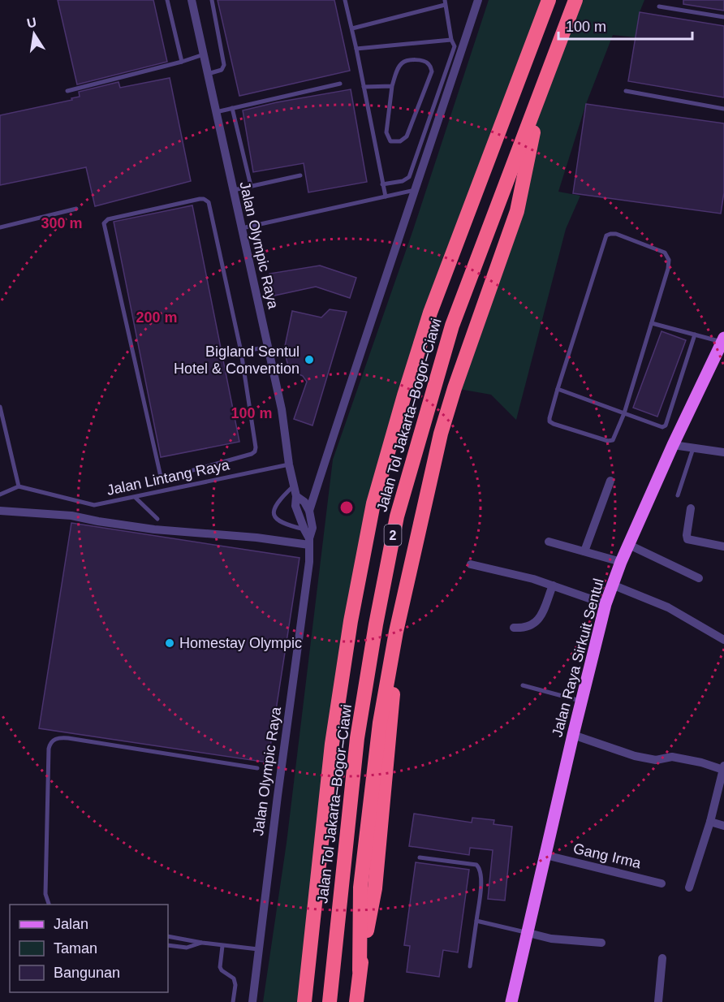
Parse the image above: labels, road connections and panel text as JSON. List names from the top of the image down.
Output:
{
  "streets": {
    "highway": ["Jalan Tol Jakarta–Bogor–Ciawi", "2"],
    "main road": ["Jalan Raya Sirkuit Sentul"],
    "street": ["Jalan Olympic Raya", "Gang Irma"],
    "lane": ["Jalan Lintang Raya"]
  },
  "crossings": [
    ["Jalan Olympic Raya", "Jalan Lintang Raya"],
    ["Jalan Raya Sirkuit Sentul", "Gang Irma"]
  ],
  "places": ["Bigland Sentul Hotel & Convention", "Homestay Olympic"],
  "legend": ["Jalan", "Taman", "Bangunan"],
  "scale_bar": "100 m",
  "north": "top",
  "rings": ["300 m", "200 m", "100 m"]
}
